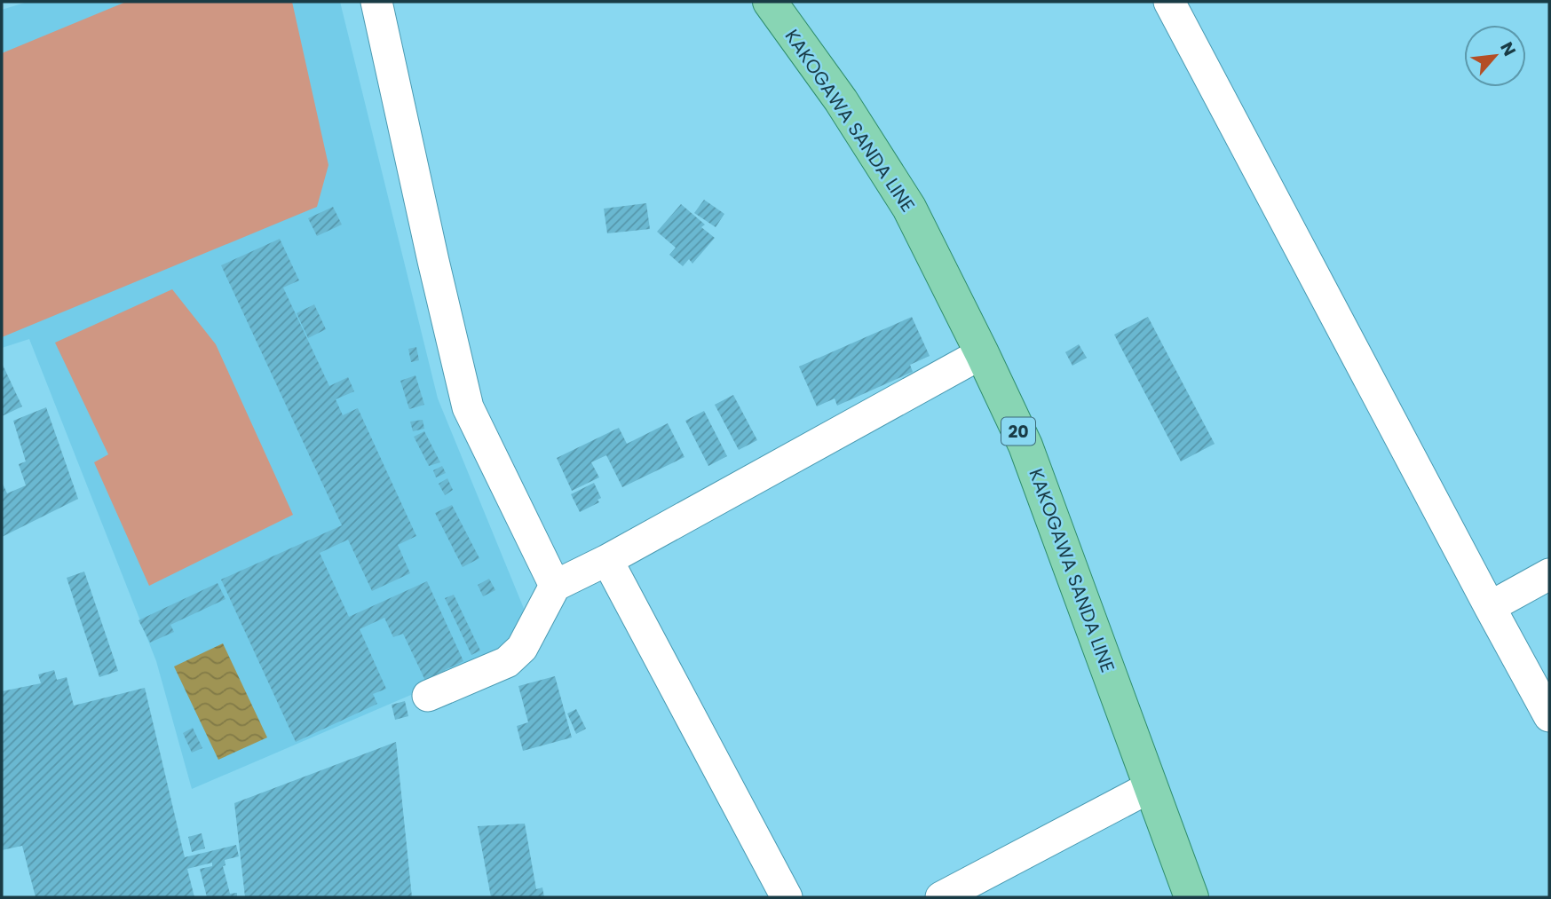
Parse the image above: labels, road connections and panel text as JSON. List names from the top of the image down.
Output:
{
  "streets": {
    "main road": ["KAKOGAWA SANDA LINE", "20"]
  },
  "north": "top right"
}
